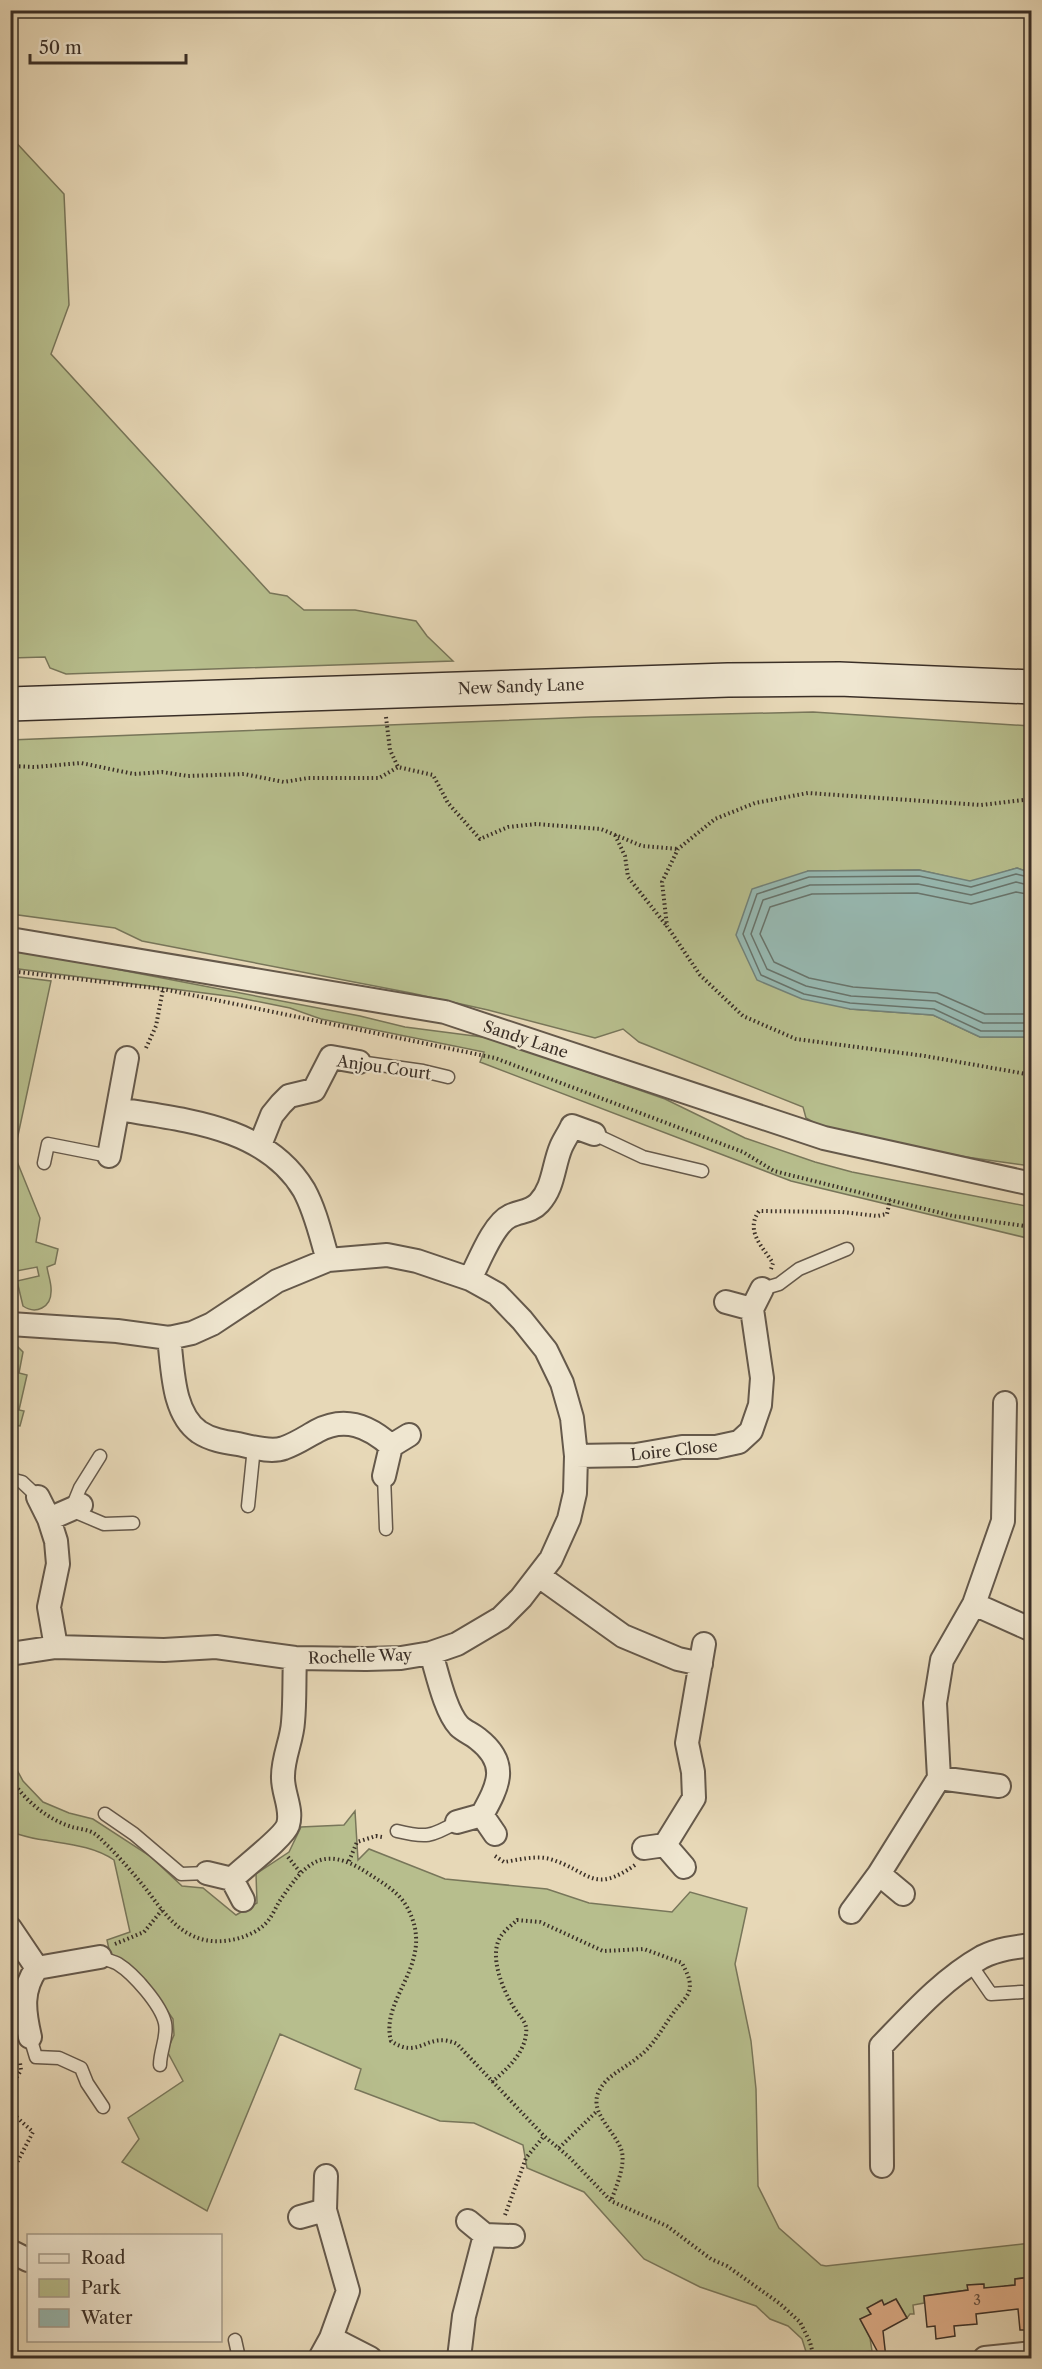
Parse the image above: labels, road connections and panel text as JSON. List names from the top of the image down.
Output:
{
  "streets": {
    "street": [
      "New Sandy Lane",
      "Sandy Lane",
      "Anjou Court",
      "Loire Close",
      "Rochelle Way"
    ]
  },
  "crossings": [
    ["Loire Close", "Rochelle Way"]
  ],
  "house_numbers": ["3"],
  "legend": ["Road", "Park", "Water"],
  "scale_bar": "50 m"
}
